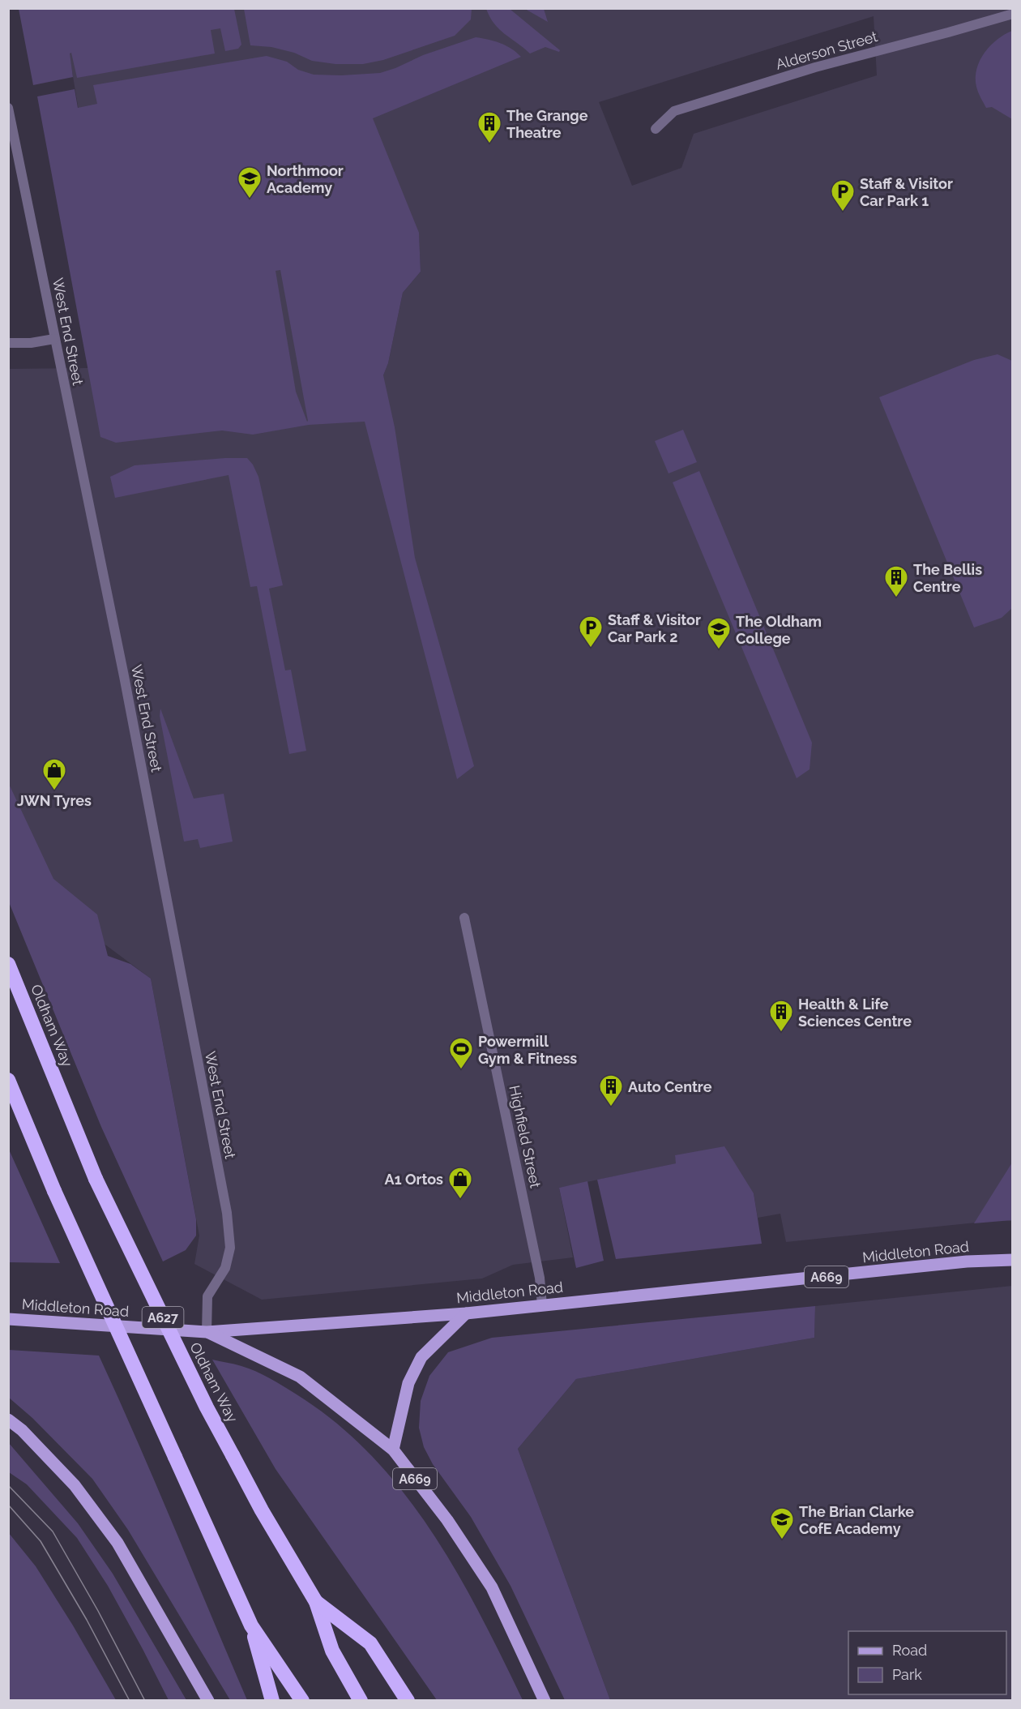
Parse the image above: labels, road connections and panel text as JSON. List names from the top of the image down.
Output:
{
  "streets": {
    "highway": ["Oldham Way", "A627"],
    "main road": ["Middleton Road", "A669"],
    "street": ["Alderson Street", "West End Street", "Highfield Street"]
  },
  "crossings": [
    ["West End Street", "Middleton Road"],
    ["West End Street", "A669"],
    ["Oldham Way", "A627"],
    ["Highfield Street", "Middleton Road"],
    ["Middleton Road", "A669"]
  ],
  "places": {
    "building": [
      "The Grange Theatre",
      "The Bellis Centre",
      "Health & Life Sciences Centre",
      "Auto Centre"
    ],
    "school or university": ["Northmoor Academy", "The Oldham College", "The Brian Clarke CofE Academy"],
    "parking": ["Staff & Visitor Car Park 1", "Staff & Visitor Car Park 2"],
    "shop": ["JWN Tyres", "A1 Ortos"],
    "sports": ["Powermill Gym & Fitness"]
  },
  "legend": ["Road", "Park"]
}
